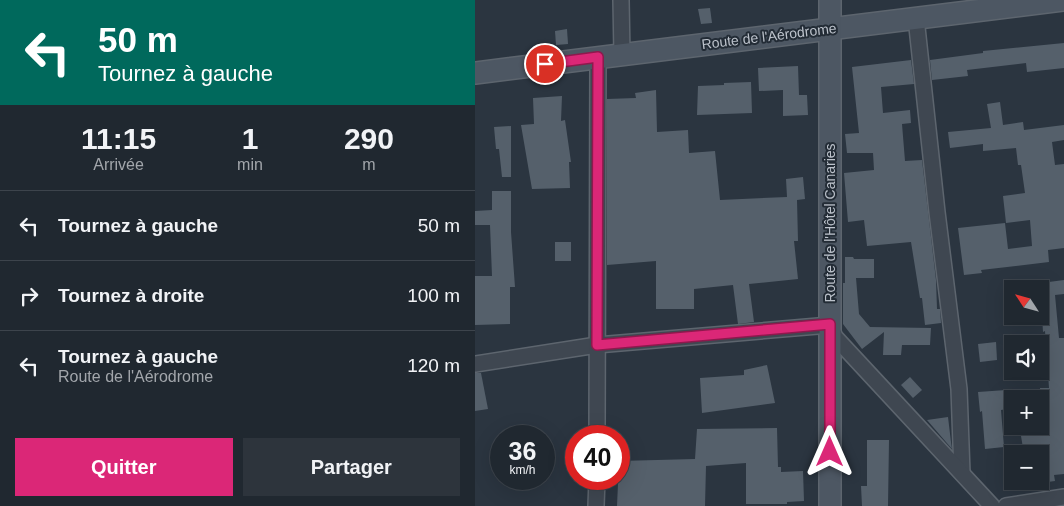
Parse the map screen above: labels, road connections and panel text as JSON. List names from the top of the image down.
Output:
{
  "streets": {
    "street": ["Route de l'Aérodrome", "Route de l'Hôtel Canaries"]
  },
  "crossings": [
    ["Route de l'Aérodrome", "Route de l'Hôtel Canaries"]
  ],
  "north": "top left",
  "page": {
    "turn": ["50 m", "Tournez à gauche"],
    "eta": [
      "11:15",
      "Arrivée",
      "1",
      "min",
      "290",
      "m"
    ],
    "list": [
      {
        "name": "Tournez à gauche",
        "value": "50 m"
      },
      {
        "name": "Tournez à droite",
        "value": "100 m"
      },
      {
        "name": "Tournez à gauche",
        "note": "Route de l'Aérodrome",
        "value": "120 m"
      }
    ],
    "map_buttons": ["+", "−"],
    "speed": "36 km/h",
    "limit": "40",
    "buttons": ["Quitter", "Partager"]
  }
}
